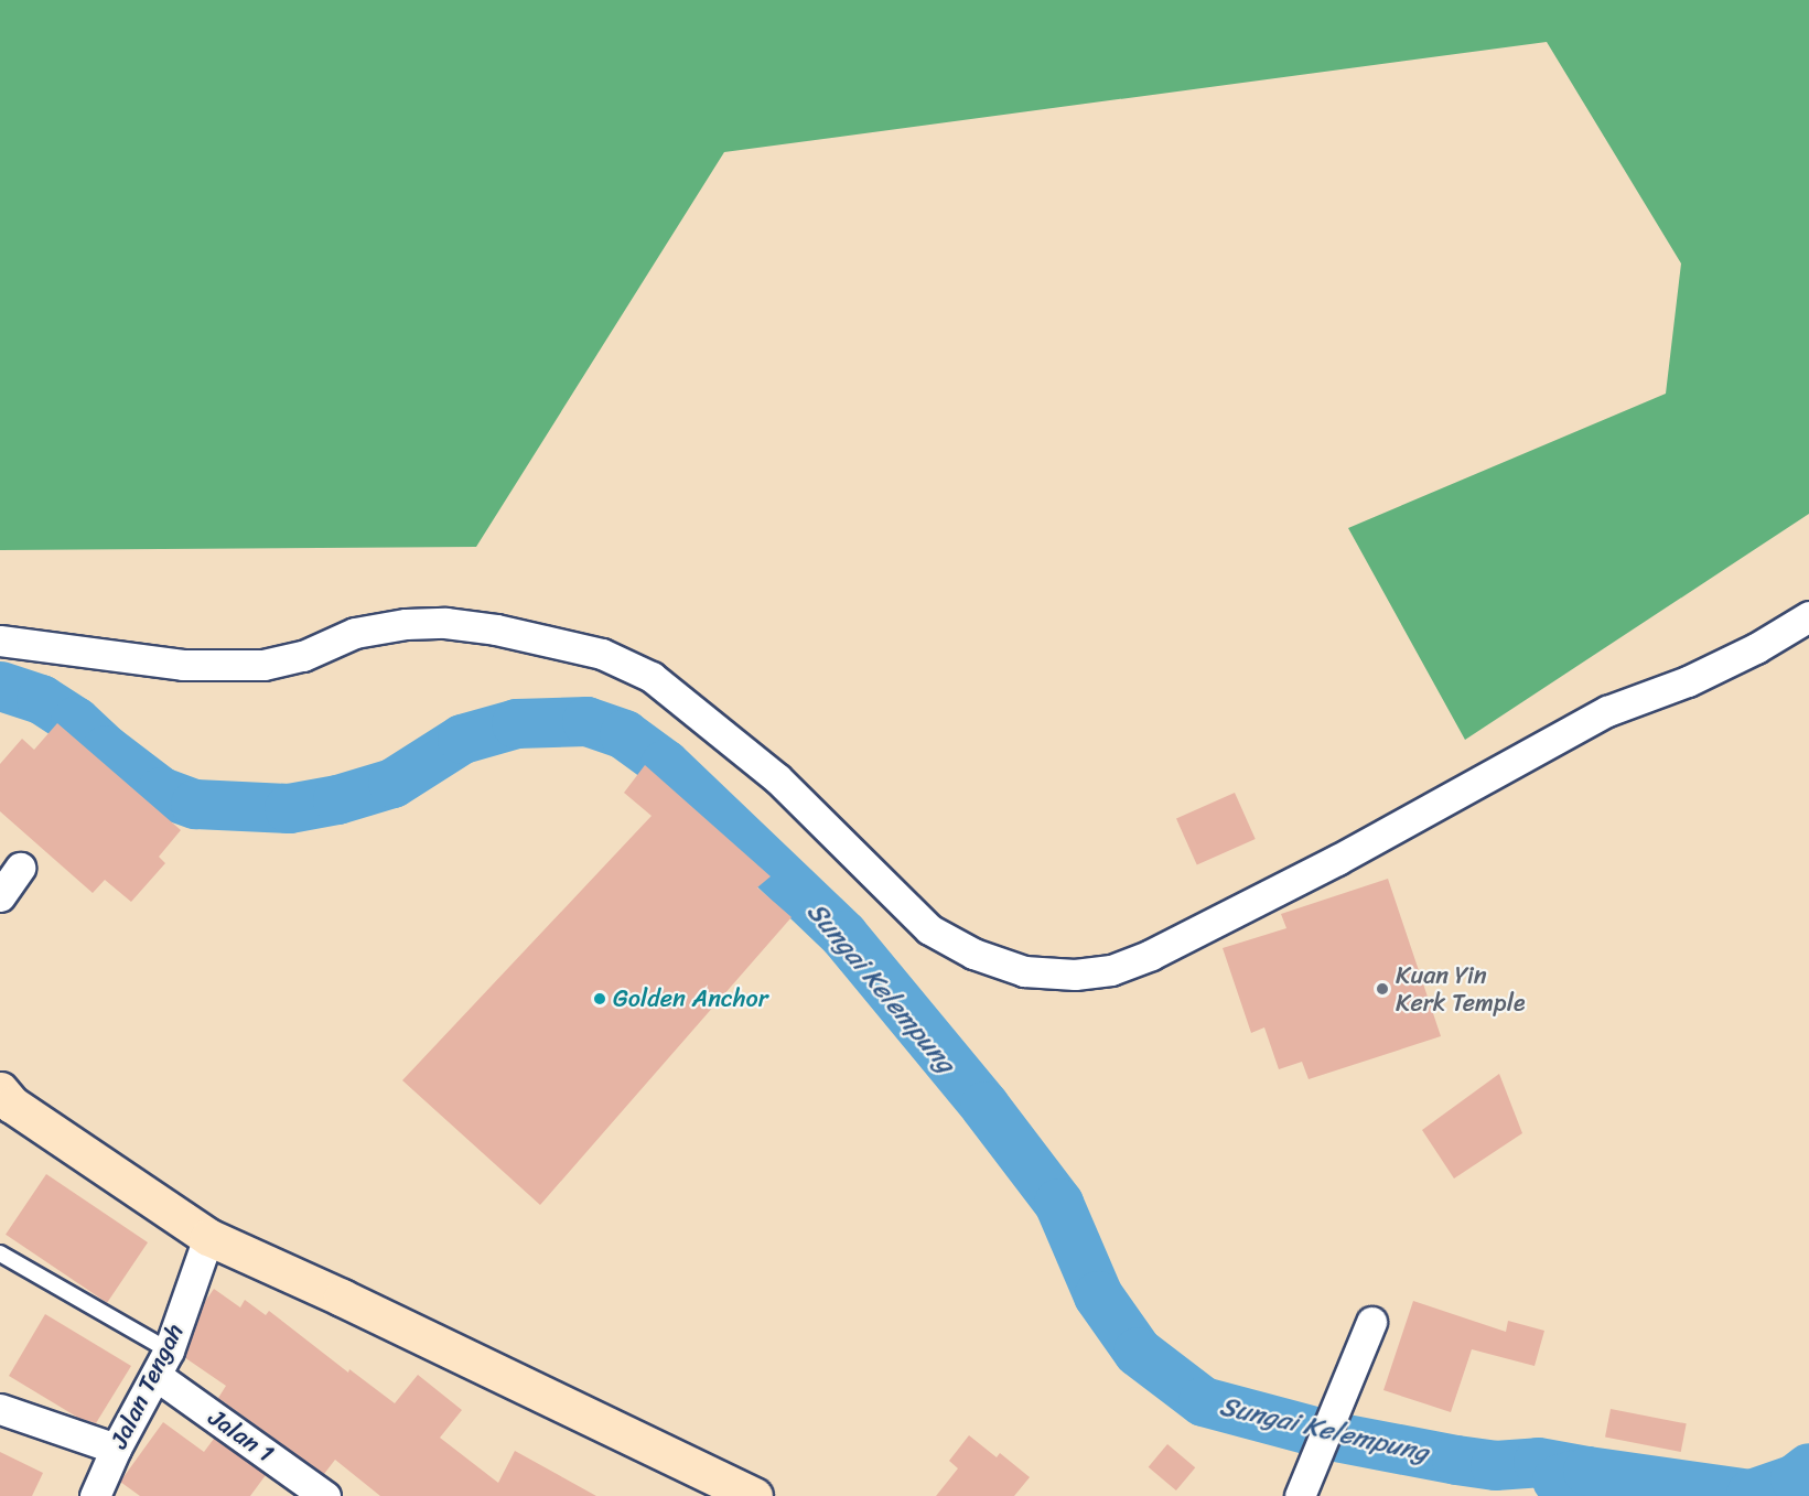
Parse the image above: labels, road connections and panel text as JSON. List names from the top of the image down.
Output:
{
  "streets": {
    "street": ["Jalan Tengah", "Jalan 1"]
  },
  "crossings": [
    ["Jalan Tengah", "Jalan 1"]
  ],
  "water": ["Sungai Kelempung"],
  "places": ["Kuan Yin Kerk Temple", "Golden Anchor"]
}
